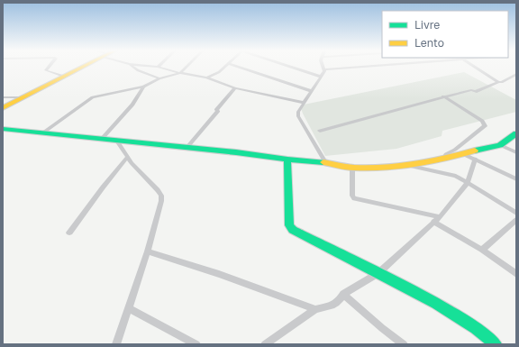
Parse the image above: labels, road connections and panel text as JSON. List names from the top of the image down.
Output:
{
  "legend": ["Livre", "Lento"]
}
